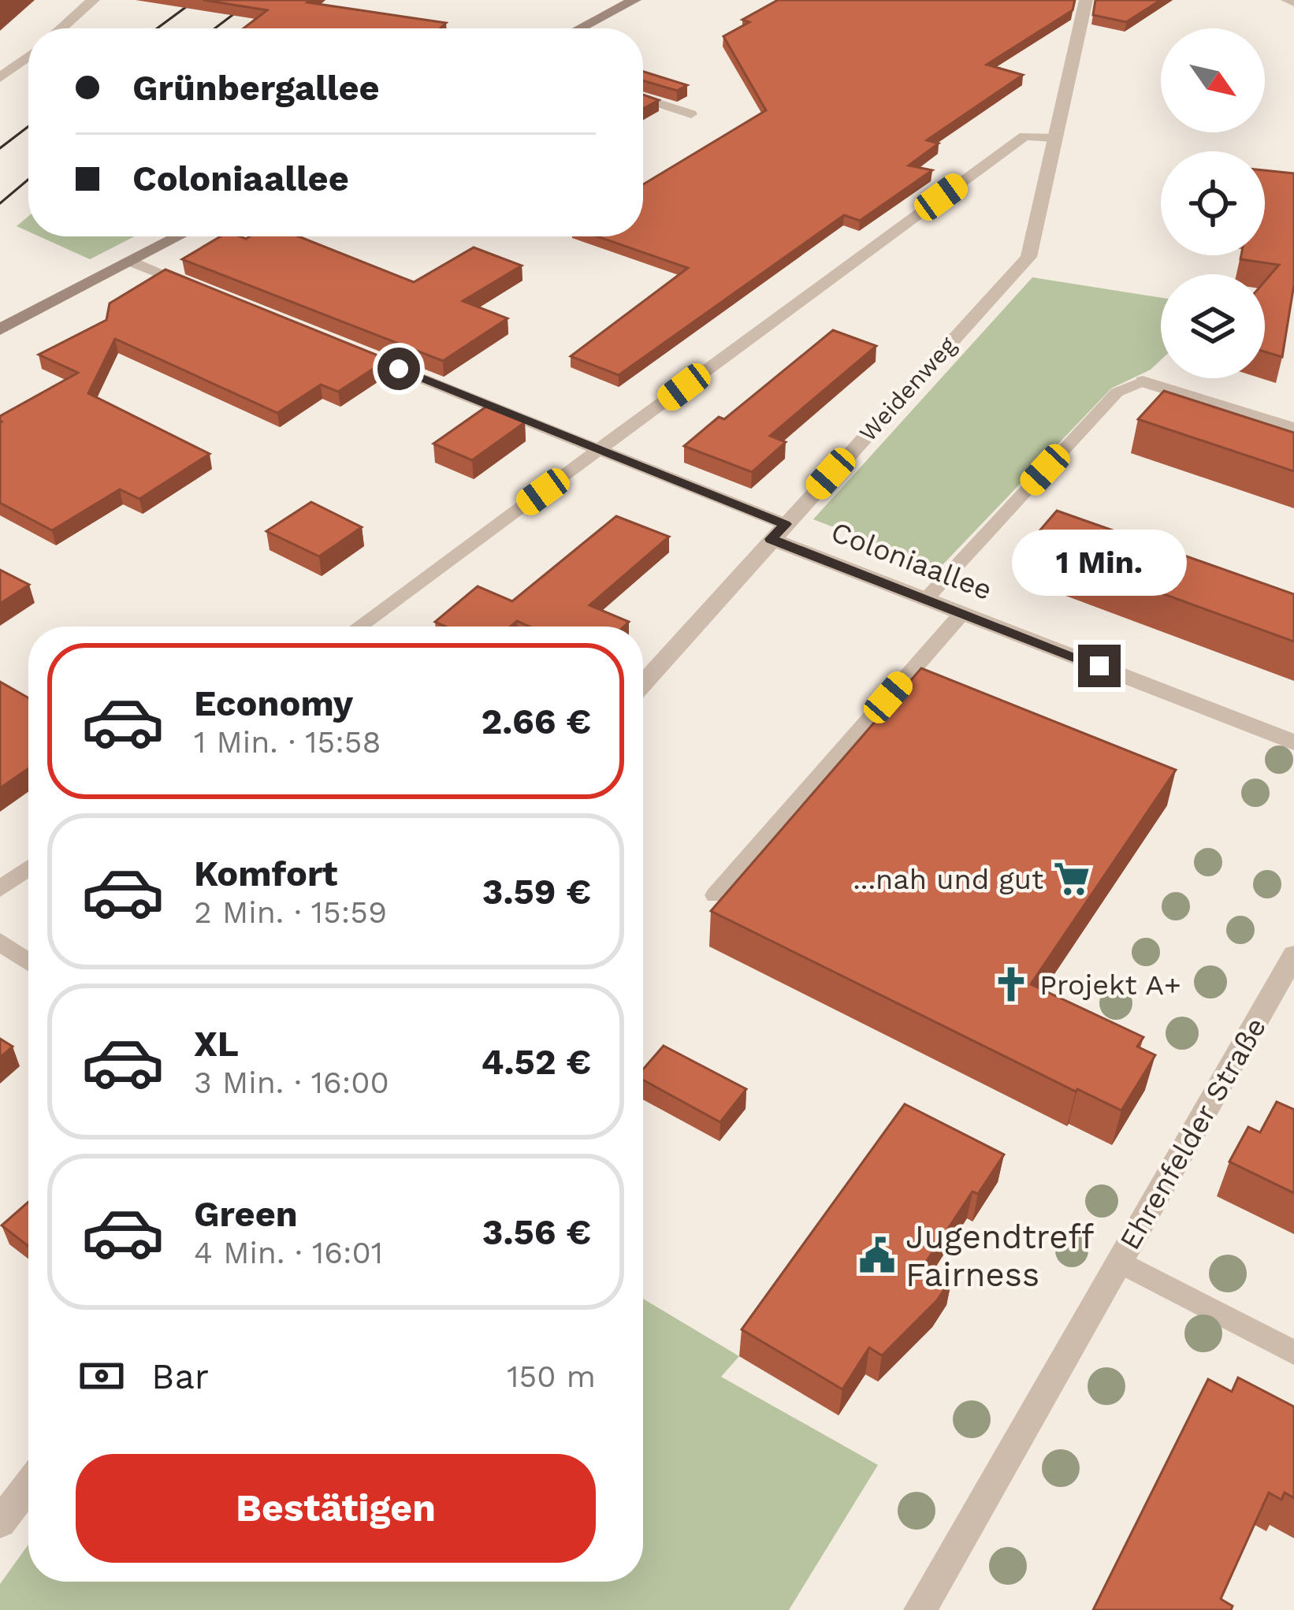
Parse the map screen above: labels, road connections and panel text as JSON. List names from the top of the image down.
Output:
{
  "streets": {
    "street": ["Weidenweg", "Coloniaallee", "Ehrenfelder Straße"]
  },
  "crossings": [
    ["Weidenweg", "Coloniaallee"]
  ],
  "places": {
    "supermarket": ["...nah und gut"],
    "church": ["Projekt A+"],
    "public building": ["Jugendtreff Fairness"]
  },
  "north": "bottom right",
  "page": {
    "banner": ["Grünbergallee", "Coloniaallee"],
    "bubble": "1 Min.",
    "list": [
      {
        "name": "Economy",
        "note": "1 Min. · 15:58",
        "value": "2.66 €"
      },
      {
        "name": "Komfort",
        "note": "2 Min. · 15:59",
        "value": "3.59 €"
      },
      {
        "name": "XL",
        "note": "3 Min. · 16:00",
        "value": "4.52 €"
      },
      {
        "name": "Green",
        "note": "4 Min. · 16:01",
        "value": "3.56 €"
      }
    ],
    "pay": ["Bar", "150 m"],
    "buttons": "Bestätigen"
  }
}
